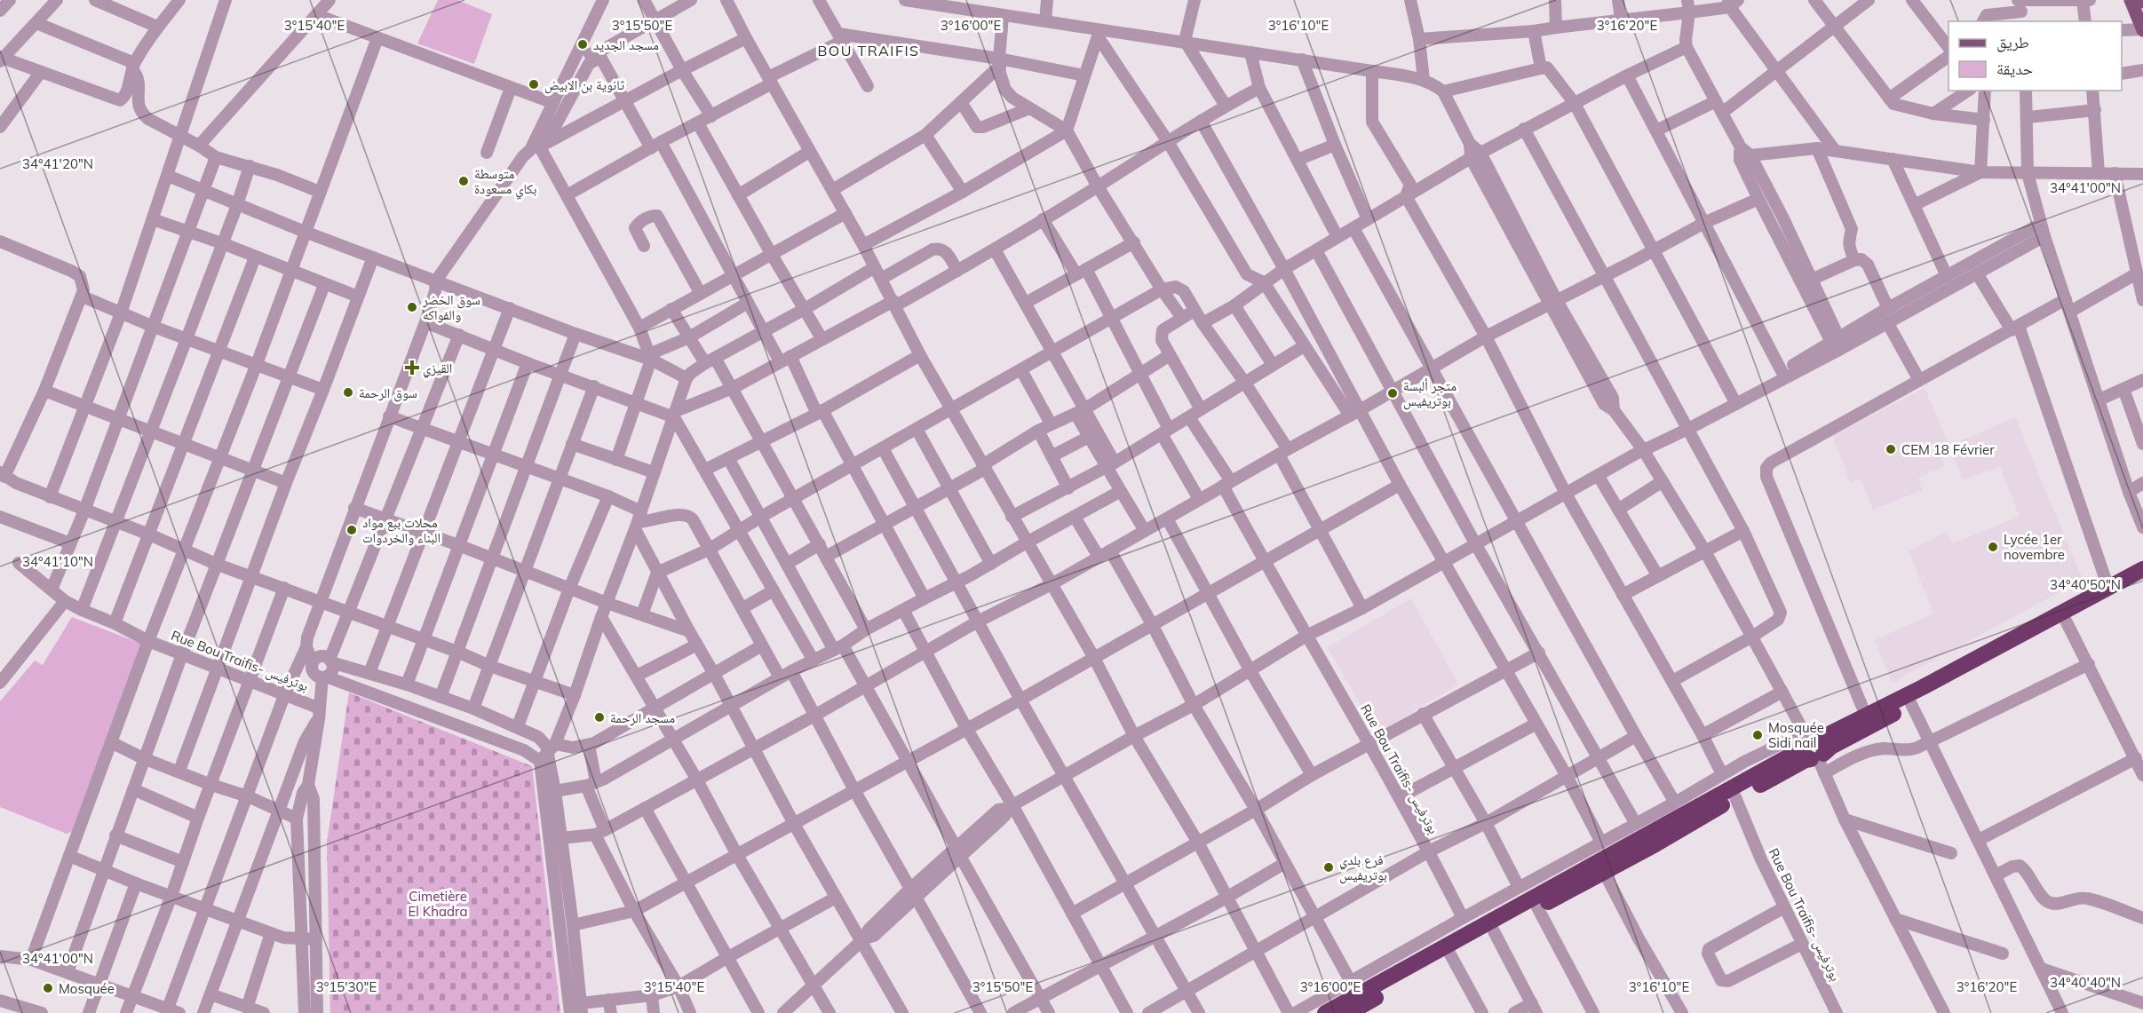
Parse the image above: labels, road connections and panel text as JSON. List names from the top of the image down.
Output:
{
  "streets": {
    "street": ["Rue Bou Traifis- بوترفيس"]
  },
  "districts": ["BOU TRAIFIS"],
  "parks": ["Cimetière El Khadra"],
  "places": {
    "other": [
      "مسجد الجديد",
      "ثانوية بن الابيض",
      "متوسطة بكاي مسعودة",
      "سوق الخضر والفواكه",
      "سوق الرحمة",
      "متجر ألبسة بوتريفيس",
      "CEM 18 Février",
      "محلات ببع مواد البناء والخردوات",
      "Lycée 1er novembre",
      "مسجد الرحمة",
      "Mosquée Sidi nail",
      "فرع بلدي بوتريفيس",
      "Mosquée"
    ],
    "health": ["القيزي"]
  },
  "legend": ["طريق", "حديقة"],
  "coordinates": [
    "3°15'50\"E",
    "3°16'10\"E",
    "3°15'40\"E",
    "3°16'00\"E",
    "3°16'20\"E",
    "34°41'20\"N",
    "34°41'00\"N",
    "34°41'10\"N",
    "34°40'50\"N",
    "34°40'40\"N",
    "3°15'30\"E"
  ]
}
